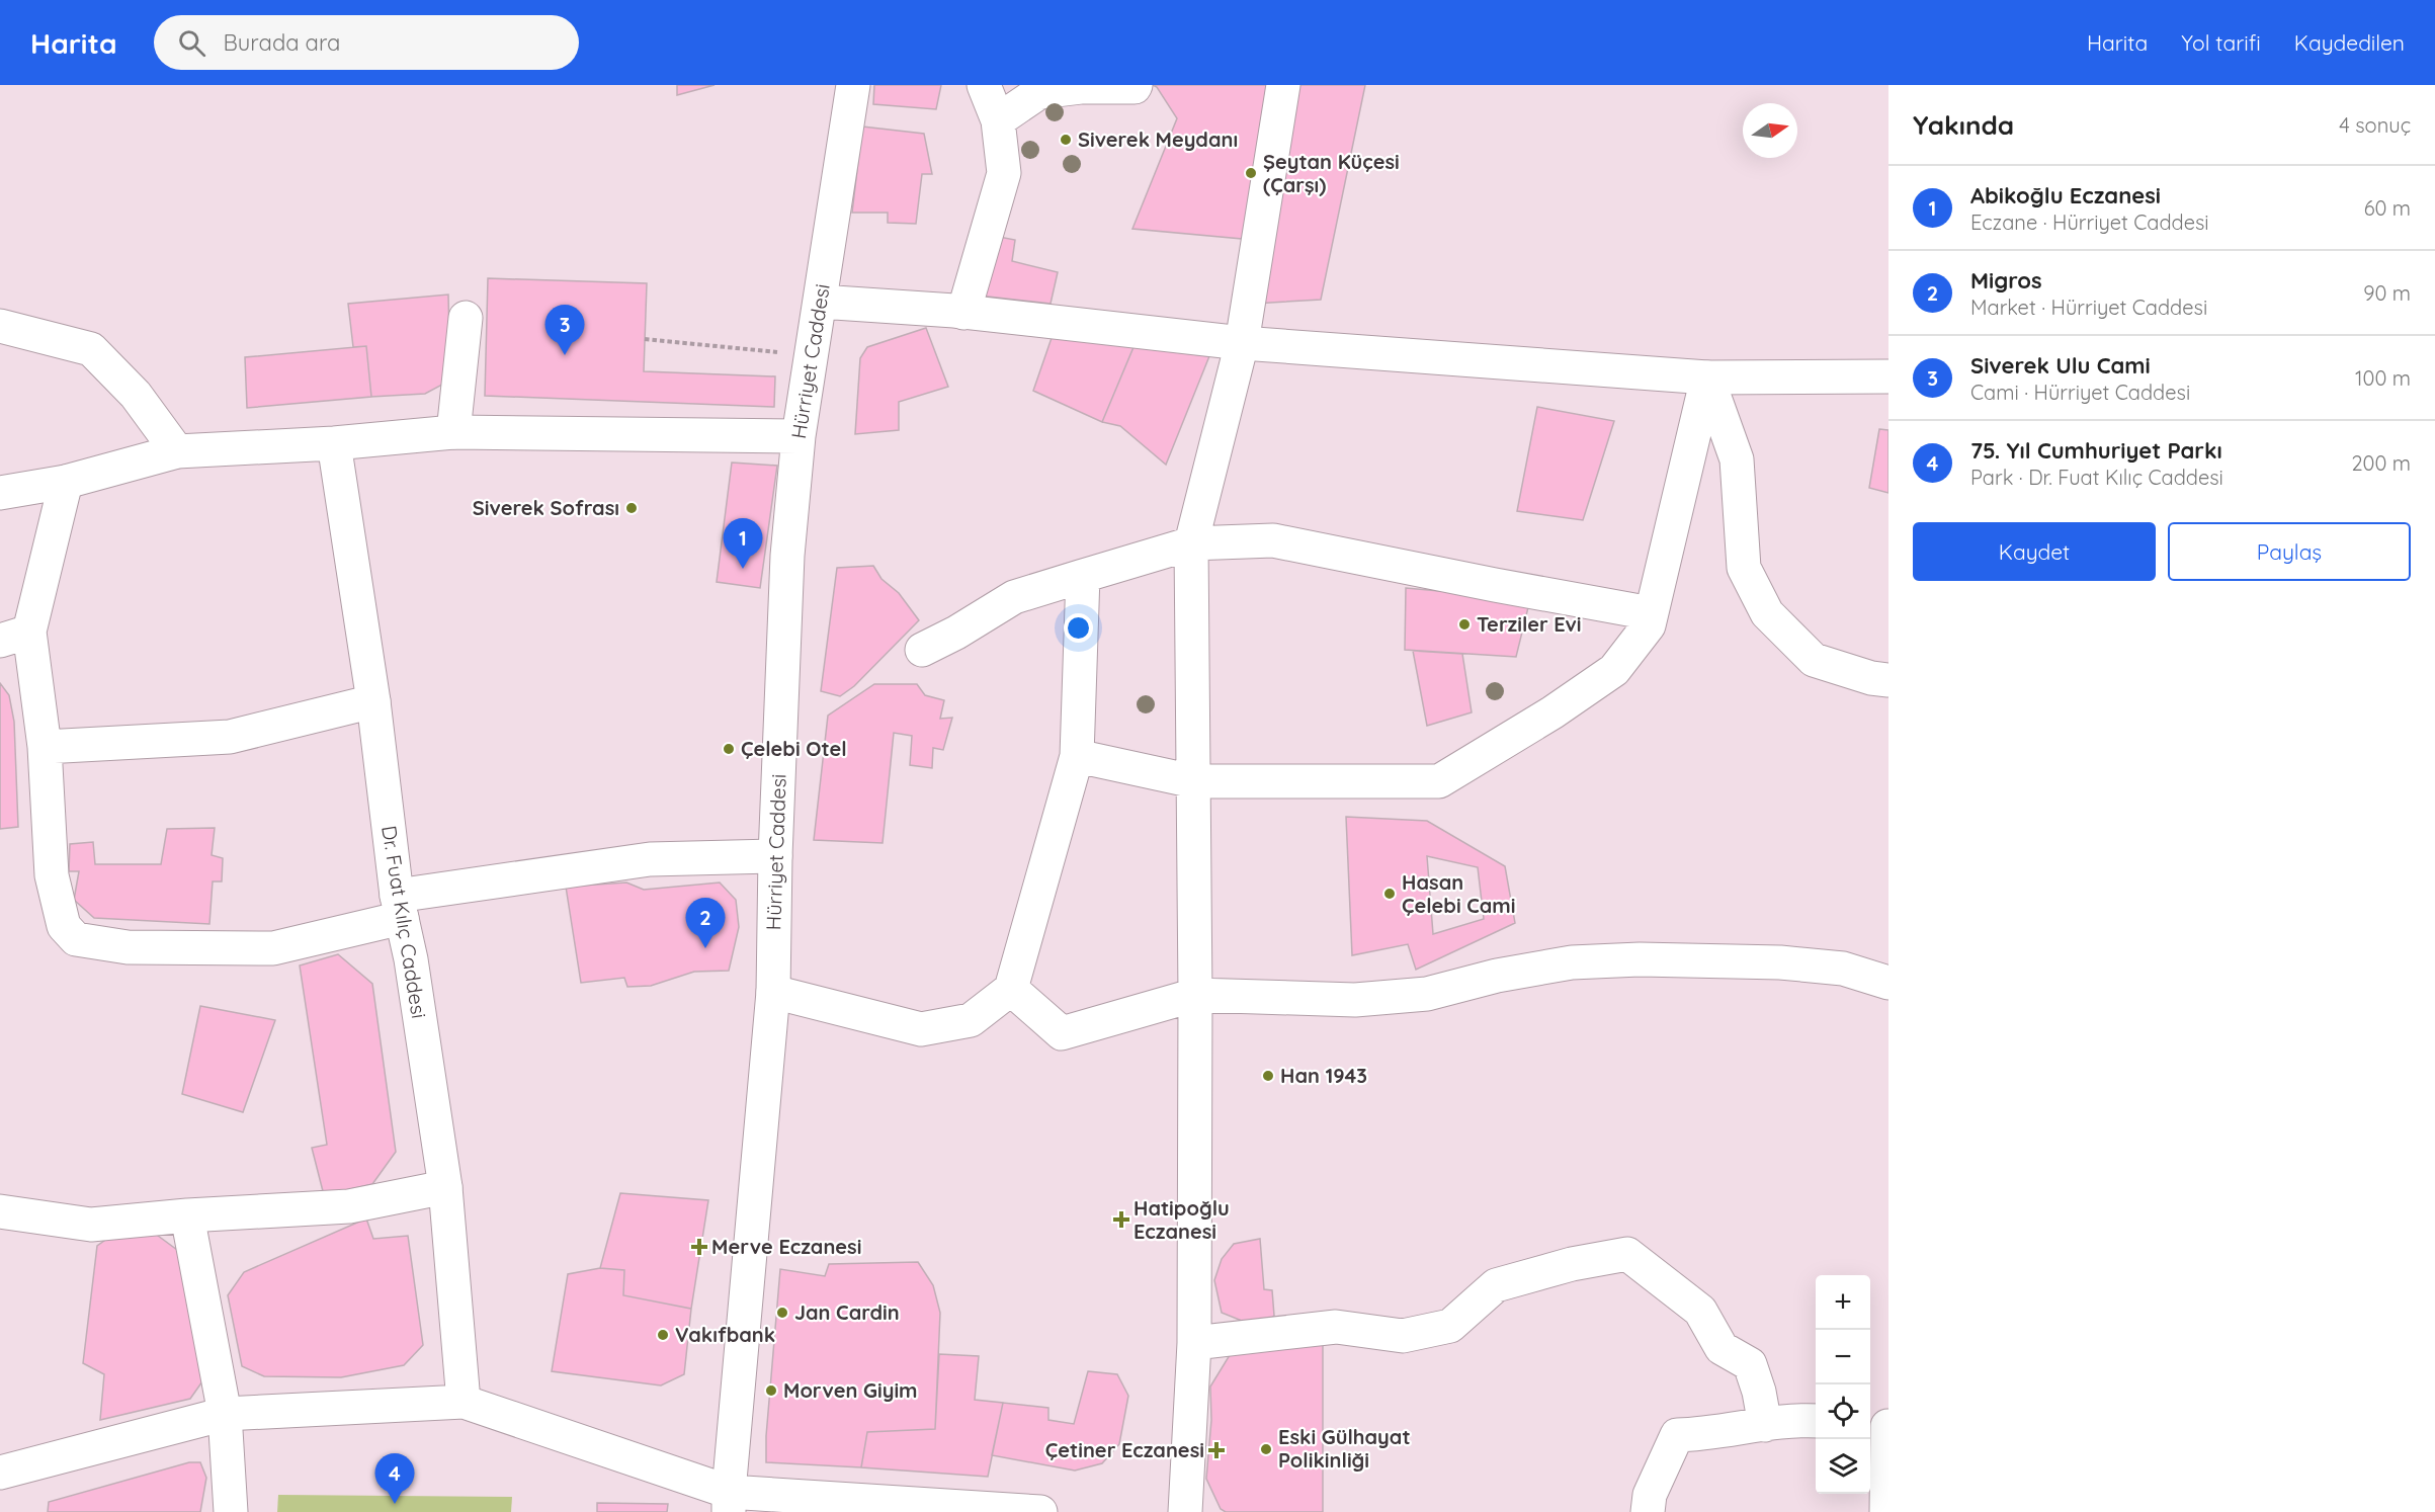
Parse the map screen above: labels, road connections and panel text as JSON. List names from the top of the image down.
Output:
{
  "streets": {
    "street": ["Hürriyet Caddesi", "Dr. Fuat Kılıç Caddesi"]
  },
  "places": {
    "other": [
      "Siverek Meydanı",
      "Şeytan Küçesi (Çarşı)",
      "Siverek Sofrası",
      "Terziler Evi",
      "Çelebi Otel",
      "Hasan Çelebi Cami",
      "Han 1943",
      "Jan Cardin",
      "Vakıfbank",
      "Morven Giyim",
      "Eski Gülhayat Polikinliği"
    ],
    "health": ["Hatipoğlu Eczanesi", "Merve Eczanesi", "Çetiner Eczanesi"]
  },
  "north": "right",
  "page": {
    "header": "Harita",
    "search": "Burada ara",
    "nav": ["Harita", "Yol tarifi", "Kaydedilen"],
    "heading": ["Yakında", "4 sonuç"],
    "list": [
      {
        "mark": "1",
        "name": "Abikoğlu Eczanesi",
        "note": "Eczane · Hürriyet Caddesi",
        "value": "60 m"
      },
      {
        "mark": "2",
        "name": "Migros",
        "note": "Market · Hürriyet Caddesi",
        "value": "90 m"
      },
      {
        "mark": "3",
        "name": "Siverek Ulu Cami",
        "note": "Cami · Hürriyet Caddesi",
        "value": "100 m"
      },
      {
        "mark": "4",
        "name": "75. Yıl Cumhuriyet Parkı",
        "note": "Park · Dr. Fuat Kılıç Caddesi",
        "value": "200 m"
      }
    ],
    "pins": [
      "3",
      "1",
      "2",
      "4"
    ],
    "buttons": ["Kaydet", "Paylaş"],
    "map_buttons": ["+", "−"]
  }
}
